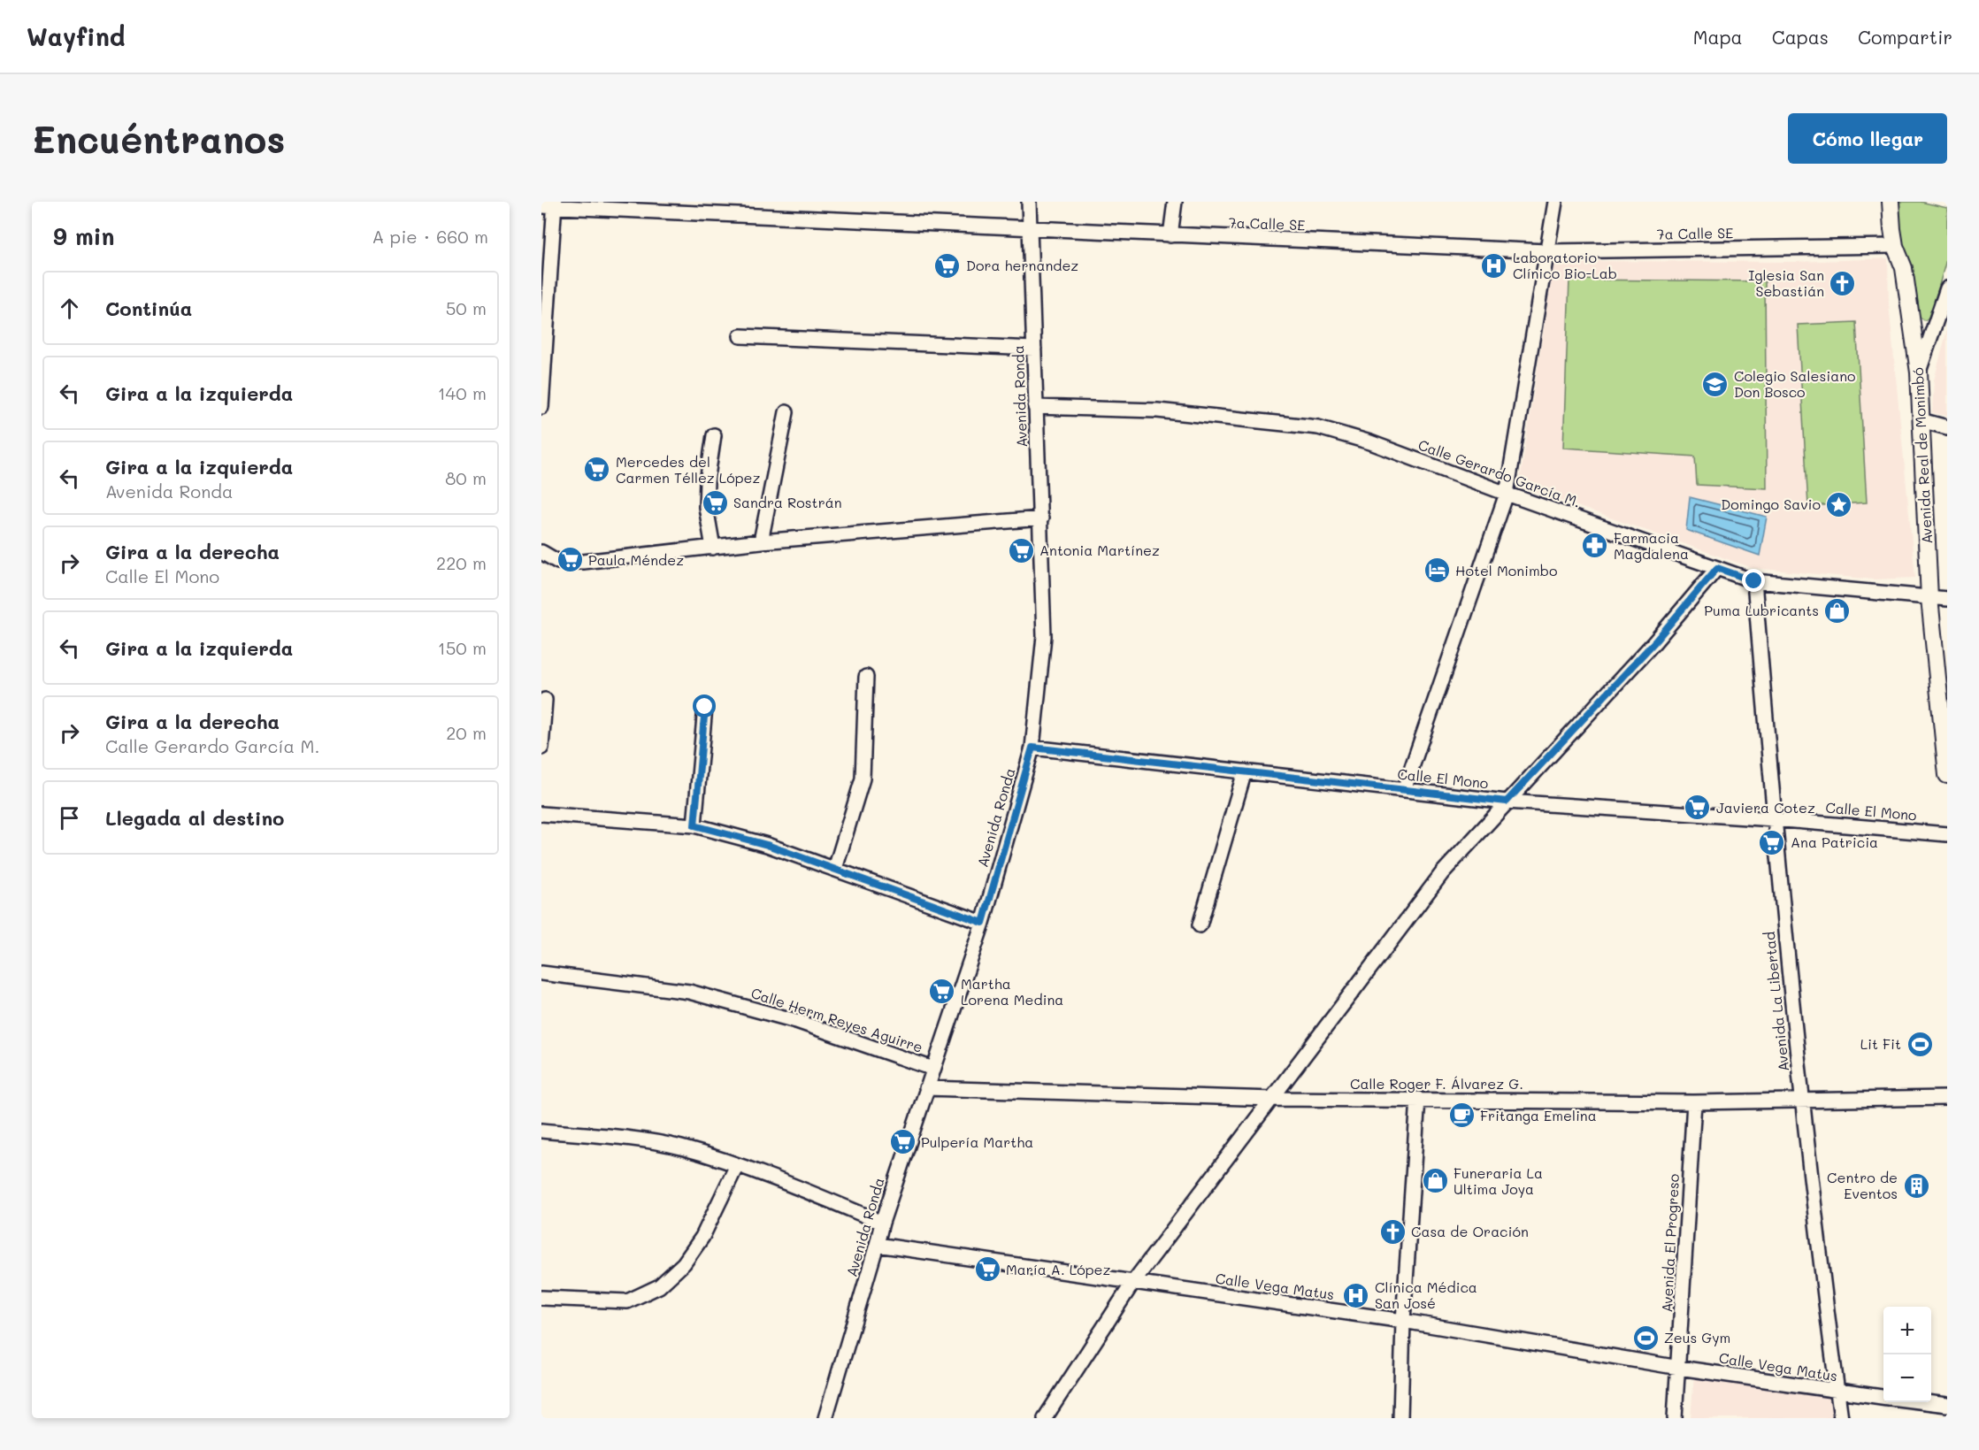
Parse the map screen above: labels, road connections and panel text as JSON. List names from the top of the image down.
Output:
{
  "streets": {
    "street": [
      "7a Calle SE",
      "Avenida Ronda",
      "Avenida Real de Monimbó",
      "Calle Gerardo García M.",
      "Calle El Mono",
      "Avenida La Libertad",
      "Calle Herm Reyes Aguirre",
      "Calle Roger F. Álvarez G.",
      "Avenida El Progreso",
      "Calle Vega Matus"
    ]
  },
  "crossings": [
    ["7a Calle SE", "Avenida Ronda"],
    ["7a Calle SE", "Avenida Real de Monimbó"],
    ["Avenida Ronda", "Calle Gerardo García M."],
    ["Avenida Ronda", "Calle El Mono"],
    ["Avenida Ronda", "Calle Herm Reyes Aguirre"],
    ["Avenida Ronda", "Calle Roger F. Álvarez G."],
    ["Avenida Ronda", "Calle Vega Matus"],
    ["Avenida Real de Monimbó", "Calle Gerardo García M."],
    ["Calle Gerardo García M.", "Avenida La Libertad"],
    ["Calle El Mono", "Avenida La Libertad"],
    ["Avenida La Libertad", "Calle Roger F. Álvarez G."],
    ["Avenida La Libertad", "Calle Vega Matus"],
    ["Calle Roger F. Álvarez G.", "Avenida El Progreso"],
    ["Avenida El Progreso", "Calle Vega Matus"]
  ],
  "places": {
    "supermarket": [
      "Dora hernandez",
      "Mercedes del Carmen Téllez López",
      "Sandra Rostrán",
      "Antonia Martínez",
      "Paula Méndez",
      "Javiera Cotez",
      "Ana Patricia",
      "Martha Lorena Medina",
      "Pulpería Martha",
      "María A. López"
    ],
    "hospital": ["Laboratorio Clínico Bio-Lab", "Clínica Médica San José"],
    "church": ["Iglesia San Sebastián", "Casa de Oración"],
    "school or university": ["Colegio Salesiano Don Bosco"],
    "place": ["Domingo Savio"],
    "pharmacy": ["Farmacia Magdalena"],
    "hotel": ["Hotel Monimbo"],
    "shop": ["Puma Lubricants", "Funeraria La Ultima Joya"],
    "sports": ["Lit Fit", "Zeus Gym"],
    "cafe": ["Fritanga Emelina"],
    "building": ["Centro de Eventos"]
  },
  "page": {
    "header": "Wayfind",
    "nav": ["Mapa", "Capas", "Compartir"],
    "buttons": "Cómo llegar",
    "title": "Encuéntranos",
    "heading": ["9 min", "A pie · 660 m"],
    "list": [
      ["Continúa", "50 m"],
      ["Gira a la izquierda", "140 m"],
      ["Gira a la izquierda", "Avenida Ronda", "80 m"],
      ["Gira a la derecha", "Calle El Mono", "220 m"],
      ["Gira a la izquierda", "150 m"],
      ["Gira a la derecha", "Calle Gerardo García M.", "20 m"],
      "Llegada al destino"
    ],
    "map_buttons": ["+", "−"]
  }
}
